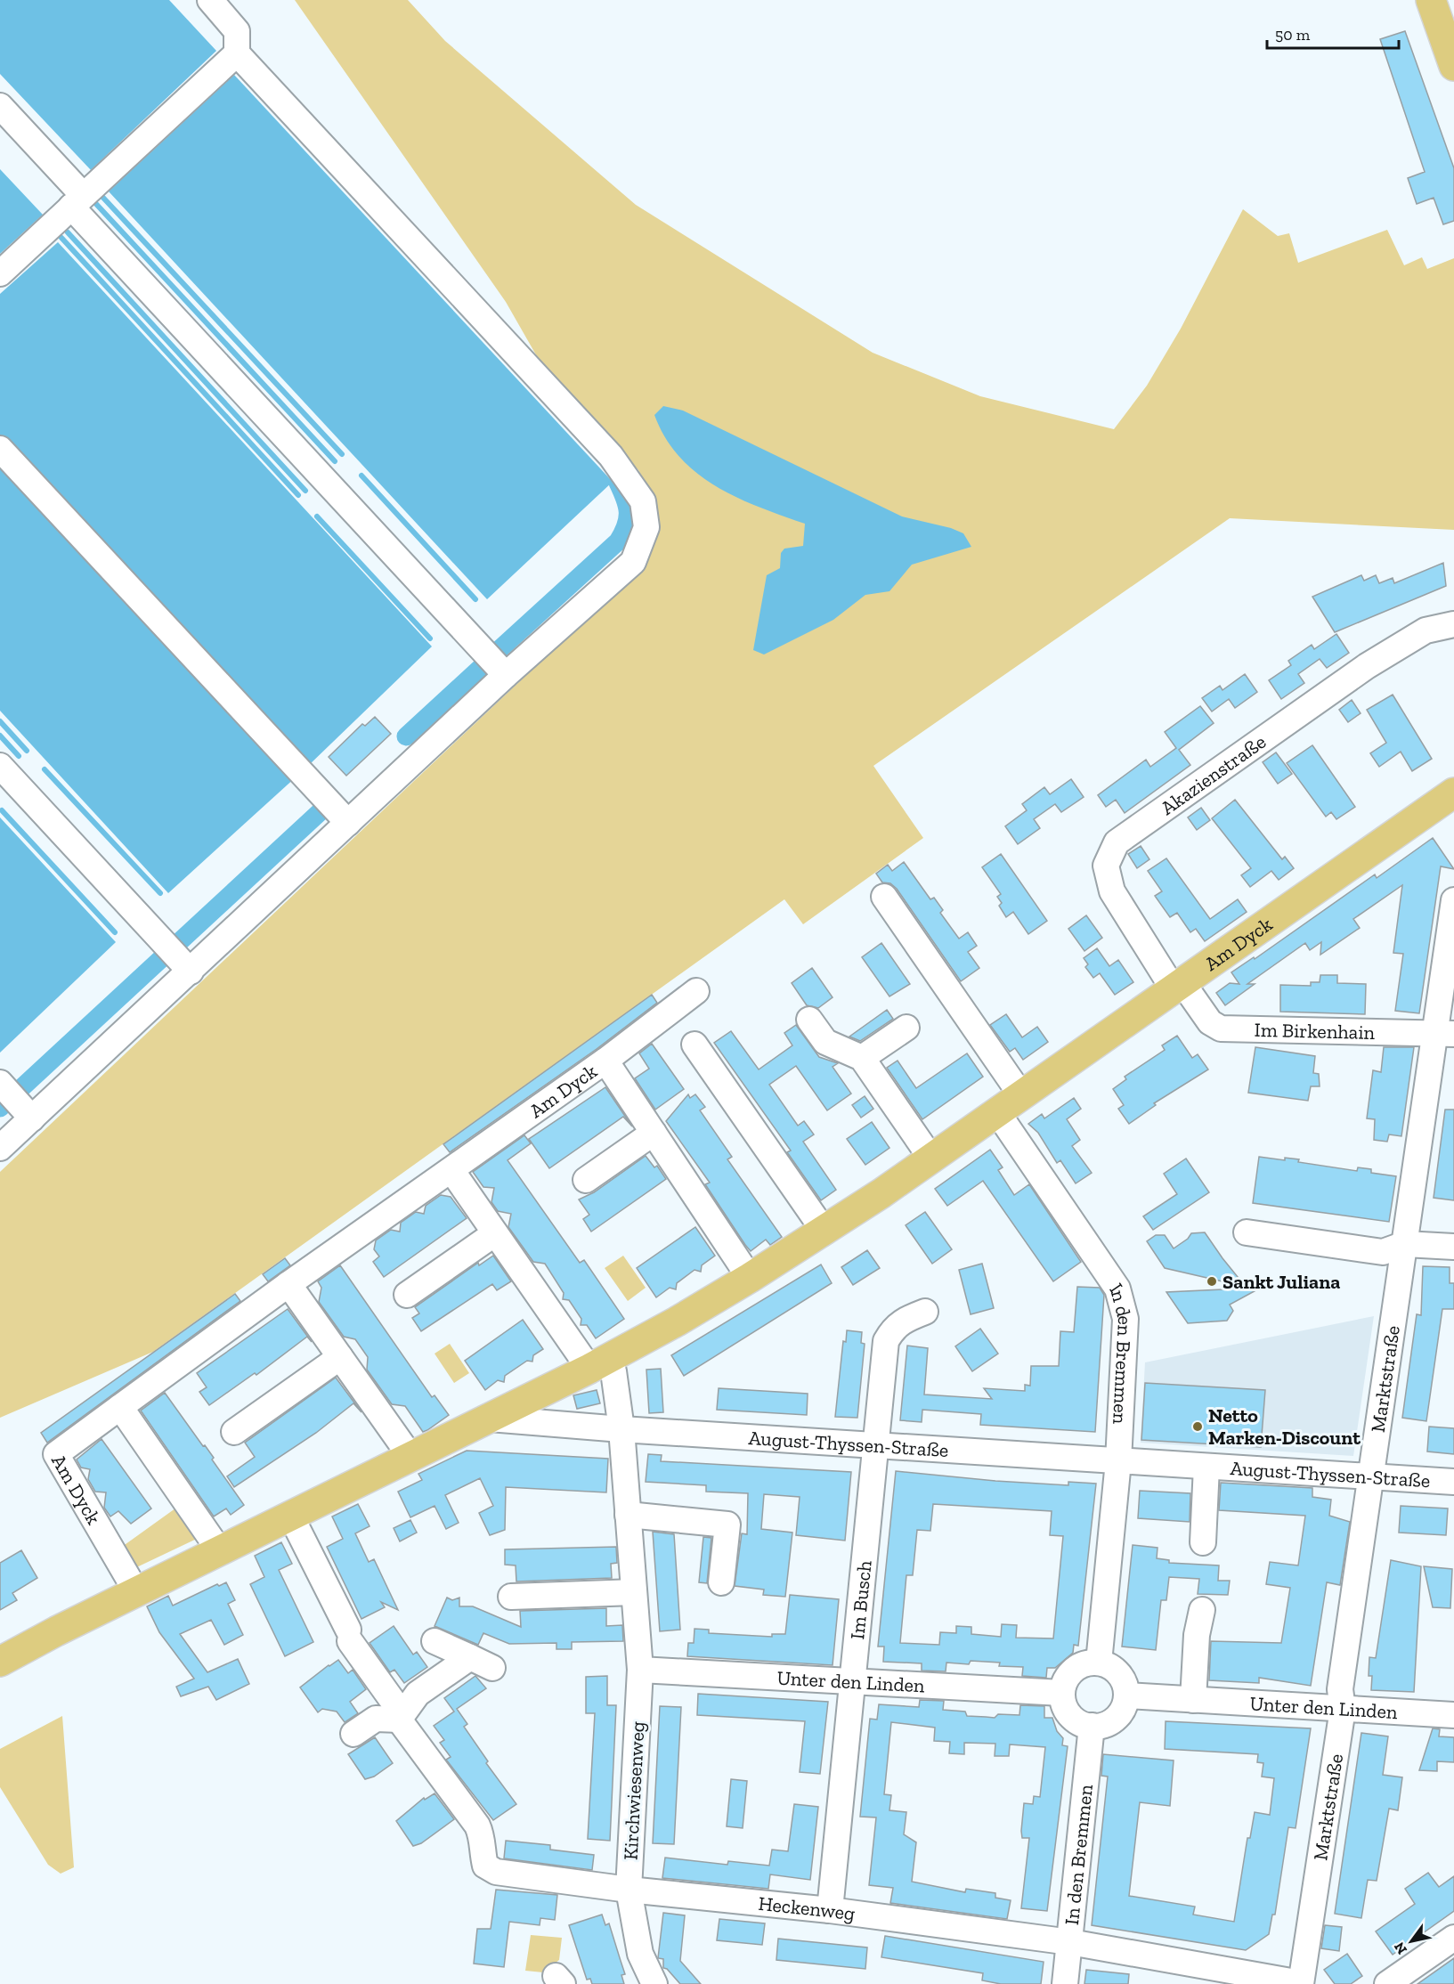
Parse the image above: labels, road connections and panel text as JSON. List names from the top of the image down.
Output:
{
  "streets": {
    "main road": ["Am Dyck"],
    "street": [
      "Akazienstraße",
      "Im Birkenhain",
      "In den Bremmen",
      "Marktstraße",
      "August-Thyssen-Straße",
      "Im Busch",
      "Unter den Linden",
      "Kirchwiesenweg",
      "Heckenweg"
    ]
  },
  "crossings": [
    ["Akazienstraße", "Am Dyck"],
    ["Akazienstraße", "Im Birkenhain"],
    ["Am Dyck", "Im Birkenhain"],
    ["Am Dyck", "In den Bremmen"],
    ["Am Dyck", "August-Thyssen-Straße"],
    ["Am Dyck", "Kirchwiesenweg"],
    ["Am Dyck", "Heckenweg"],
    ["Im Birkenhain", "Marktstraße"],
    ["In den Bremmen", "August-Thyssen-Straße"],
    ["In den Bremmen", "Unter den Linden"],
    ["In den Bremmen", "Heckenweg"],
    ["Marktstraße", "August-Thyssen-Straße"],
    ["Marktstraße", "Unter den Linden"],
    ["Marktstraße", "Heckenweg"],
    ["August-Thyssen-Straße", "Im Busch"],
    ["August-Thyssen-Straße", "Kirchwiesenweg"],
    ["Im Busch", "Unter den Linden"],
    ["Im Busch", "Heckenweg"],
    ["Unter den Linden", "Kirchwiesenweg"],
    ["Kirchwiesenweg", "Heckenweg"]
  ],
  "places": ["Sankt Juliana", "Netto Marken-Discount"],
  "scale_bar": "50 m",
  "north": "bottom left"
}
